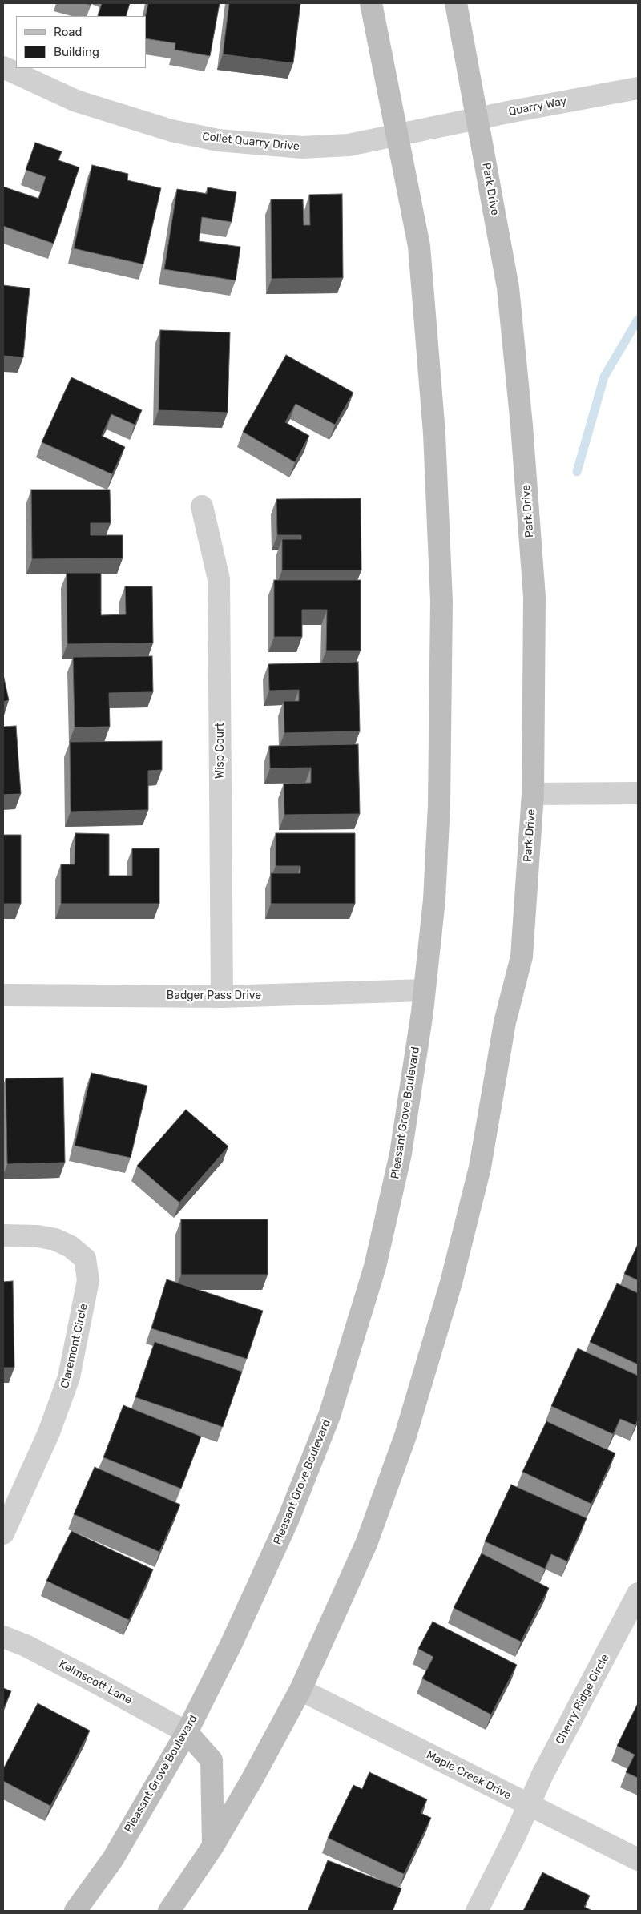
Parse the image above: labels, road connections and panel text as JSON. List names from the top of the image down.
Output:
{
  "streets": {
    "main road": ["Park Drive", "Pleasant Grove Boulevard"],
    "street": [
      "Quarry Way",
      "Collet Quarry Drive",
      "Wisp Court",
      "Badger Pass Drive",
      "Claremont Circle",
      "Kelmscott Lane",
      "Cherry Ridge Circle",
      "Maple Creek Drive"
    ]
  },
  "crossings": [
    ["Quarry Way", "Collet Quarry Drive"],
    ["Quarry Way", "Park Drive"],
    ["Park Drive", "Maple Creek Drive"],
    ["Wisp Court", "Badger Pass Drive"],
    ["Badger Pass Drive", "Pleasant Grove Boulevard"],
    ["Pleasant Grove Boulevard", "Kelmscott Lane"],
    ["Cherry Ridge Circle", "Maple Creek Drive"]
  ],
  "legend": ["Road", "Building"]
}
